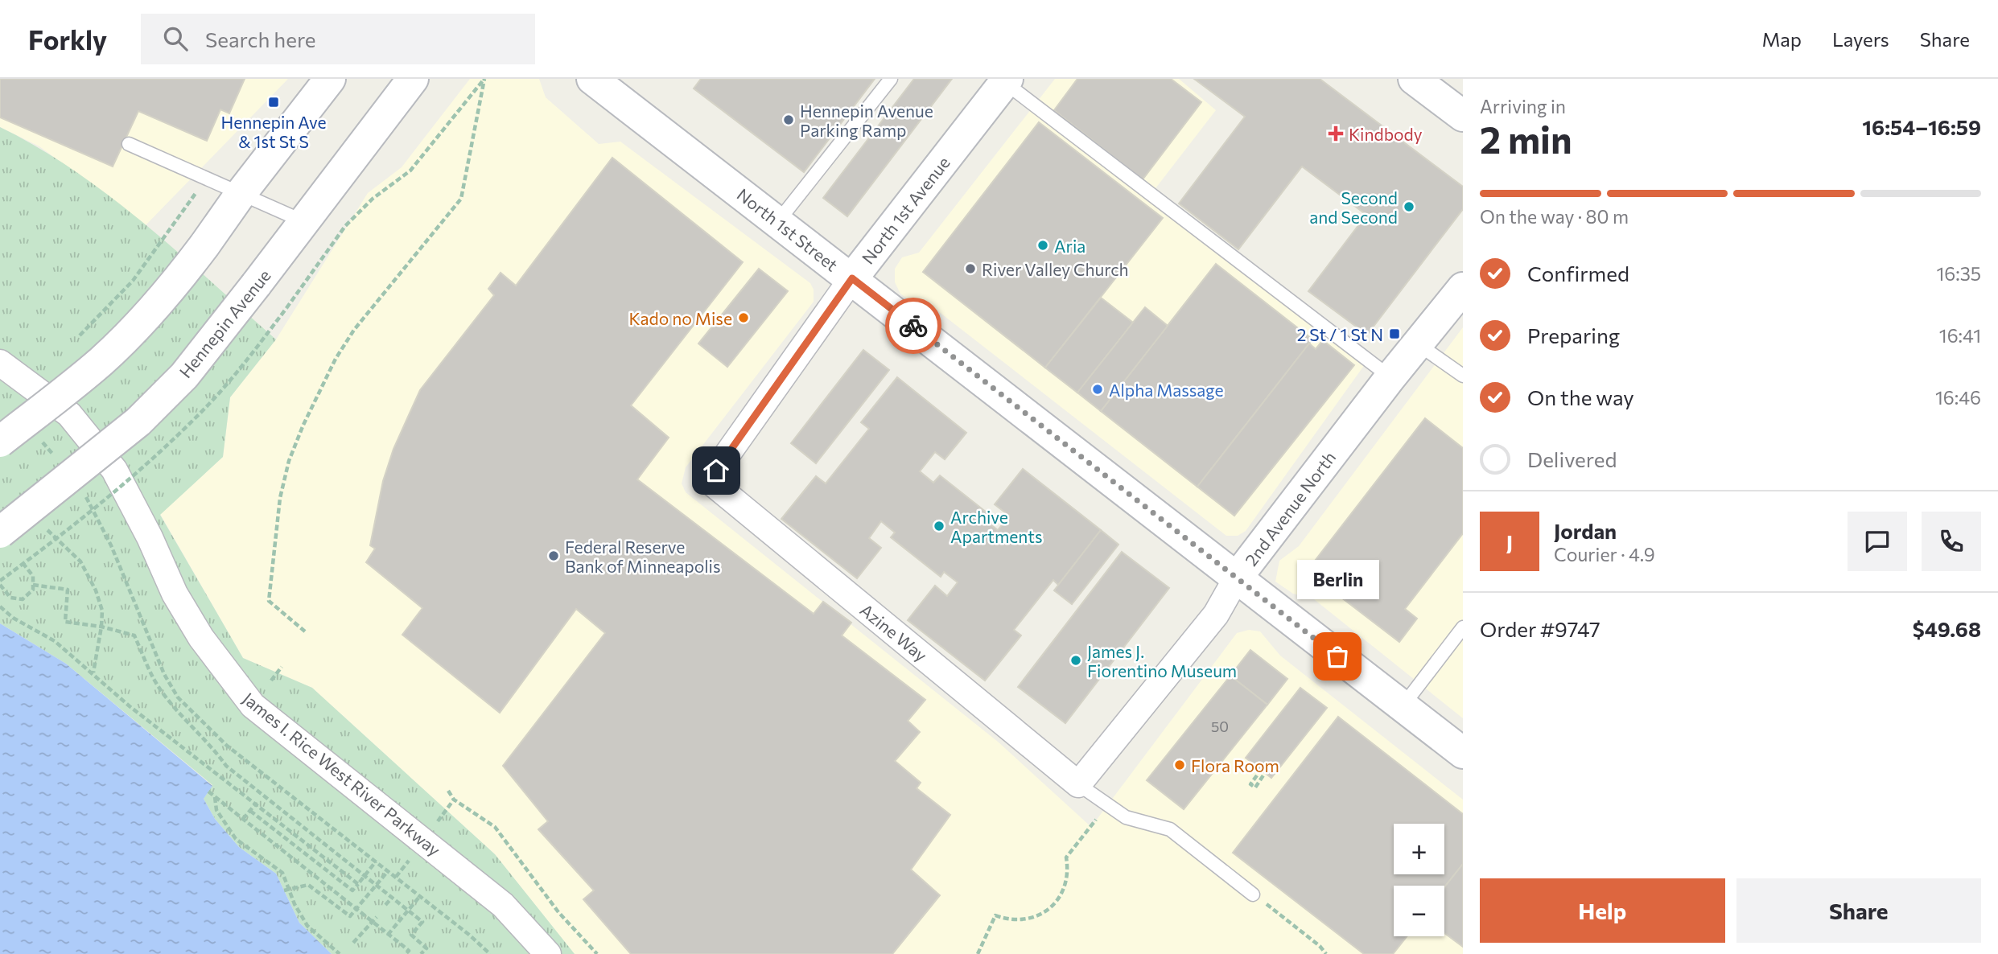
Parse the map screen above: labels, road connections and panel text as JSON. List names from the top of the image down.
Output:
{
  "streets": {
    "street": [
      "North 1st Avenue",
      "North 1st Street",
      "Hennepin Avenue",
      "2nd Avenue North",
      "Azine Way",
      "James I. Rice West River Parkway"
    ]
  },
  "crossings": [
    ["North 1st Avenue", "North 1st Street"],
    ["North 1st Avenue", "Azine Way"],
    ["North 1st Street", "2nd Avenue North"],
    ["2nd Avenue North", "Azine Way"]
  ],
  "places": {
    "transit": ["Hennepin Ave & 1st St S", "2 St / 1 St N"],
    "other": [
      "Hennepin Avenue Parking Ramp",
      "Second and Second",
      "Aria",
      "River Valley Church",
      "Kado no Mise",
      "Alpha Massage",
      "Archive Apartments",
      "Federal Reserve Bank of Minneapolis",
      "Berlin",
      "James J. Fiorentino Museum",
      "Flora Room"
    ],
    "health": ["Kindbody"]
  },
  "house_numbers": ["50"],
  "page": {
    "header": "Forkly",
    "search": "Search here",
    "nav": ["Map", "Layers", "Share"],
    "heading": ["2 min", "Arriving in", "16:54–16:59"],
    "panel": [
      "Jordan",
      "Courier · 4.9",
      "Order #9747",
      "$49.68"
    ],
    "bar": "On the way · 80 m",
    "list": [
      ["Confirmed", "16:35"],
      ["Preparing", "16:41"],
      ["On the way", "16:46"],
      "Delivered"
    ],
    "round": "J",
    "bubble": "Berlin",
    "map_buttons": ["+", "−"],
    "buttons": ["Help", "Share"]
  }
}
